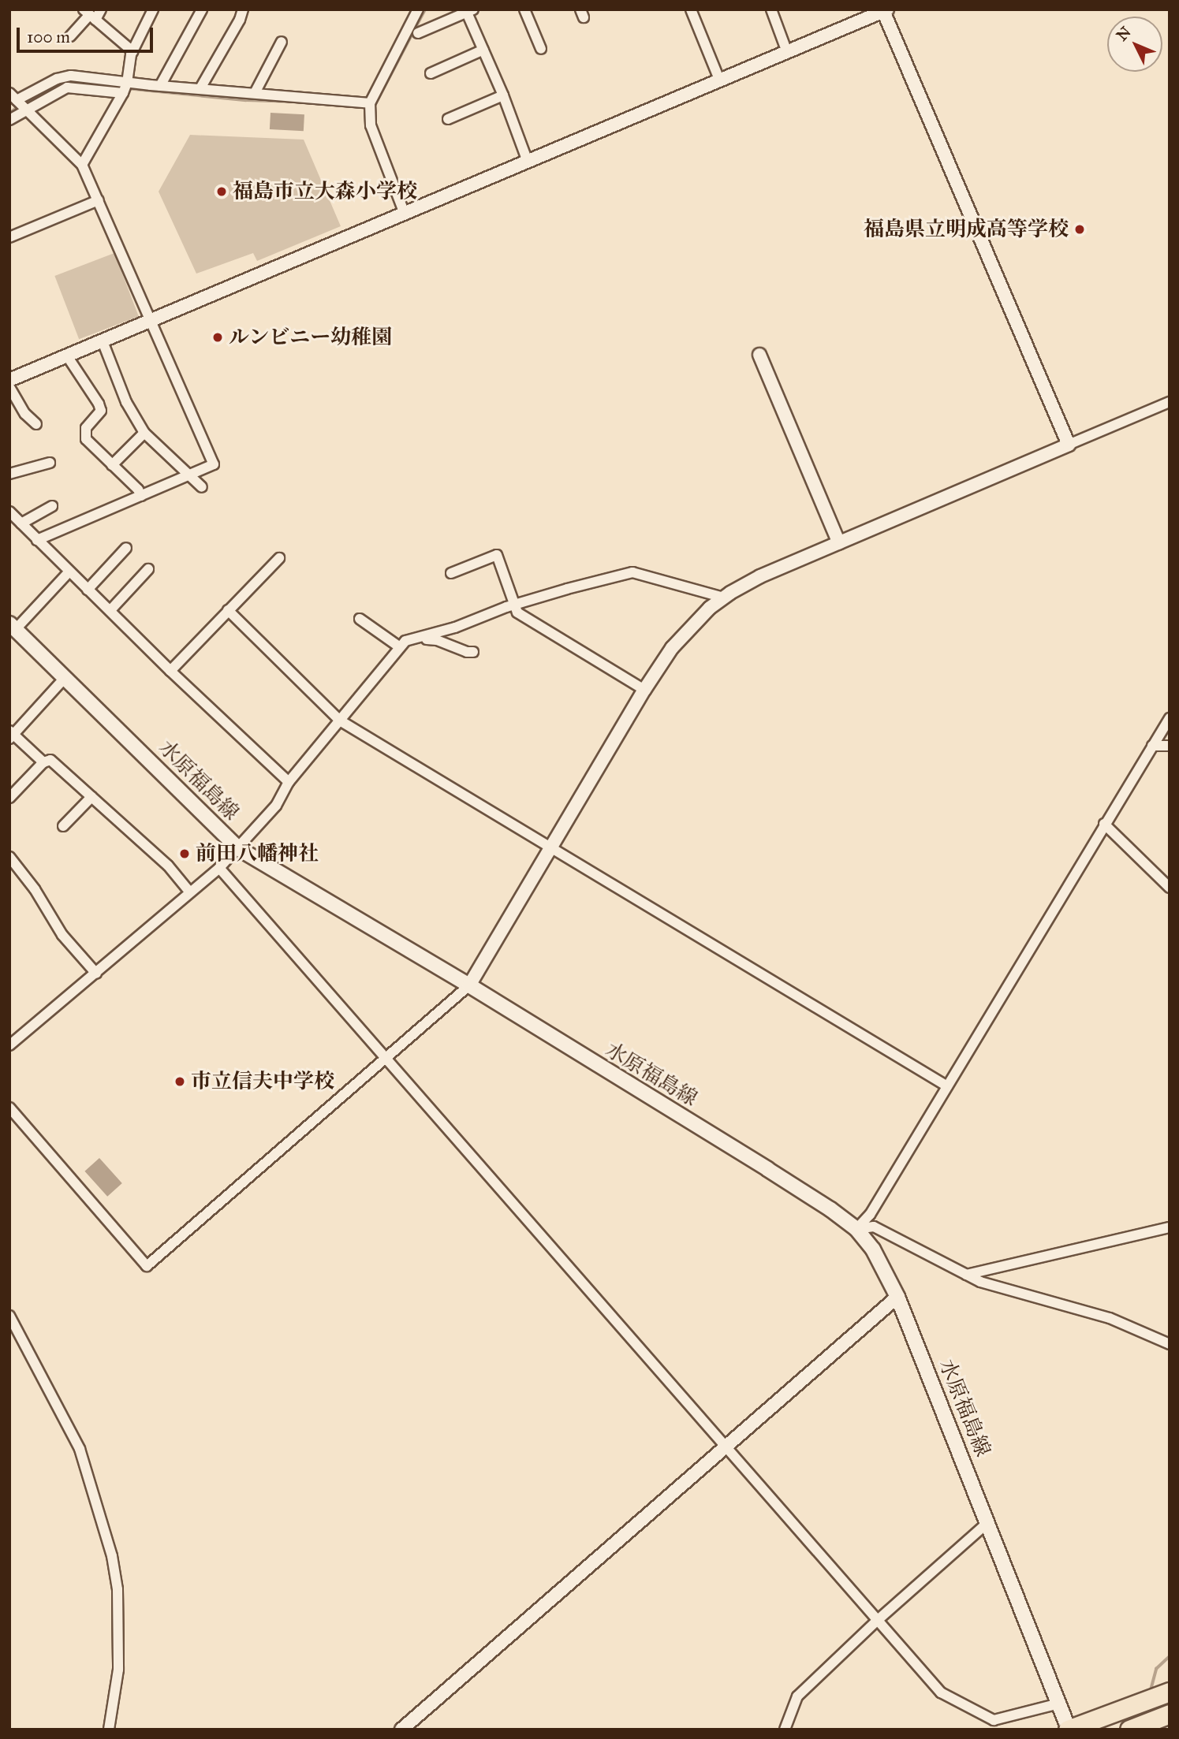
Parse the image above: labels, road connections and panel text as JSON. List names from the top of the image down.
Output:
{
  "streets": {
    "main road": ["水原福島線"]
  },
  "places": [
    "福島市立大森小学校",
    "福島県立明成高等学校",
    "ルンビニー幼稚園",
    "前田八幡神社",
    "市立信夫中学校"
  ],
  "scale_bar": "100 m",
  "north": "top left"
}
